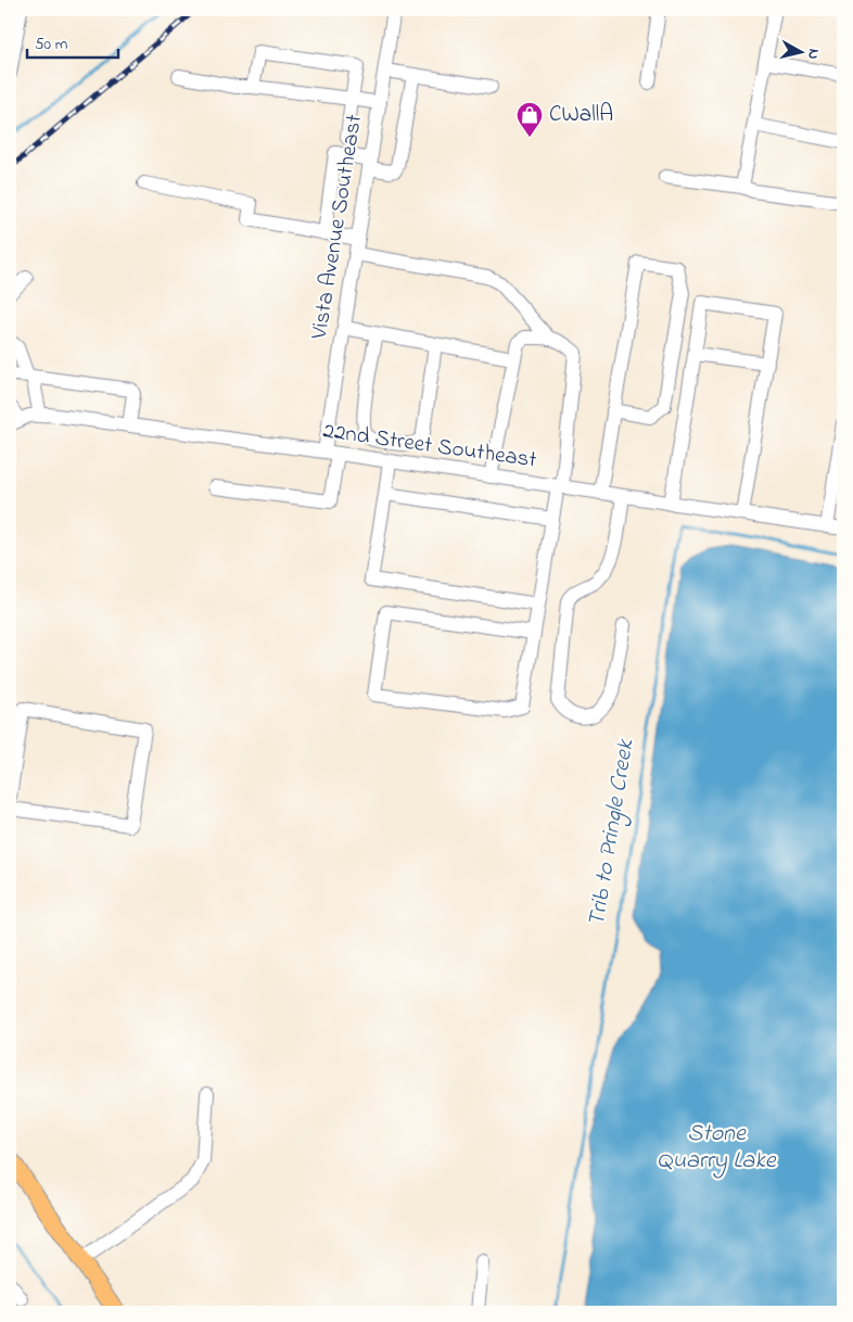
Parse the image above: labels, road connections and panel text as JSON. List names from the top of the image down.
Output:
{
  "streets": {
    "street": ["Vista Avenue Southeast", "22nd Street Southeast"]
  },
  "crossings": [
    ["Vista Avenue Southeast", "22nd Street Southeast"]
  ],
  "water": ["Trib to Pringle Creek", "Stone Quarry Lake"],
  "places": {
    "shop": ["CWallA"]
  },
  "scale_bar": "50 m",
  "north": "right"
}
